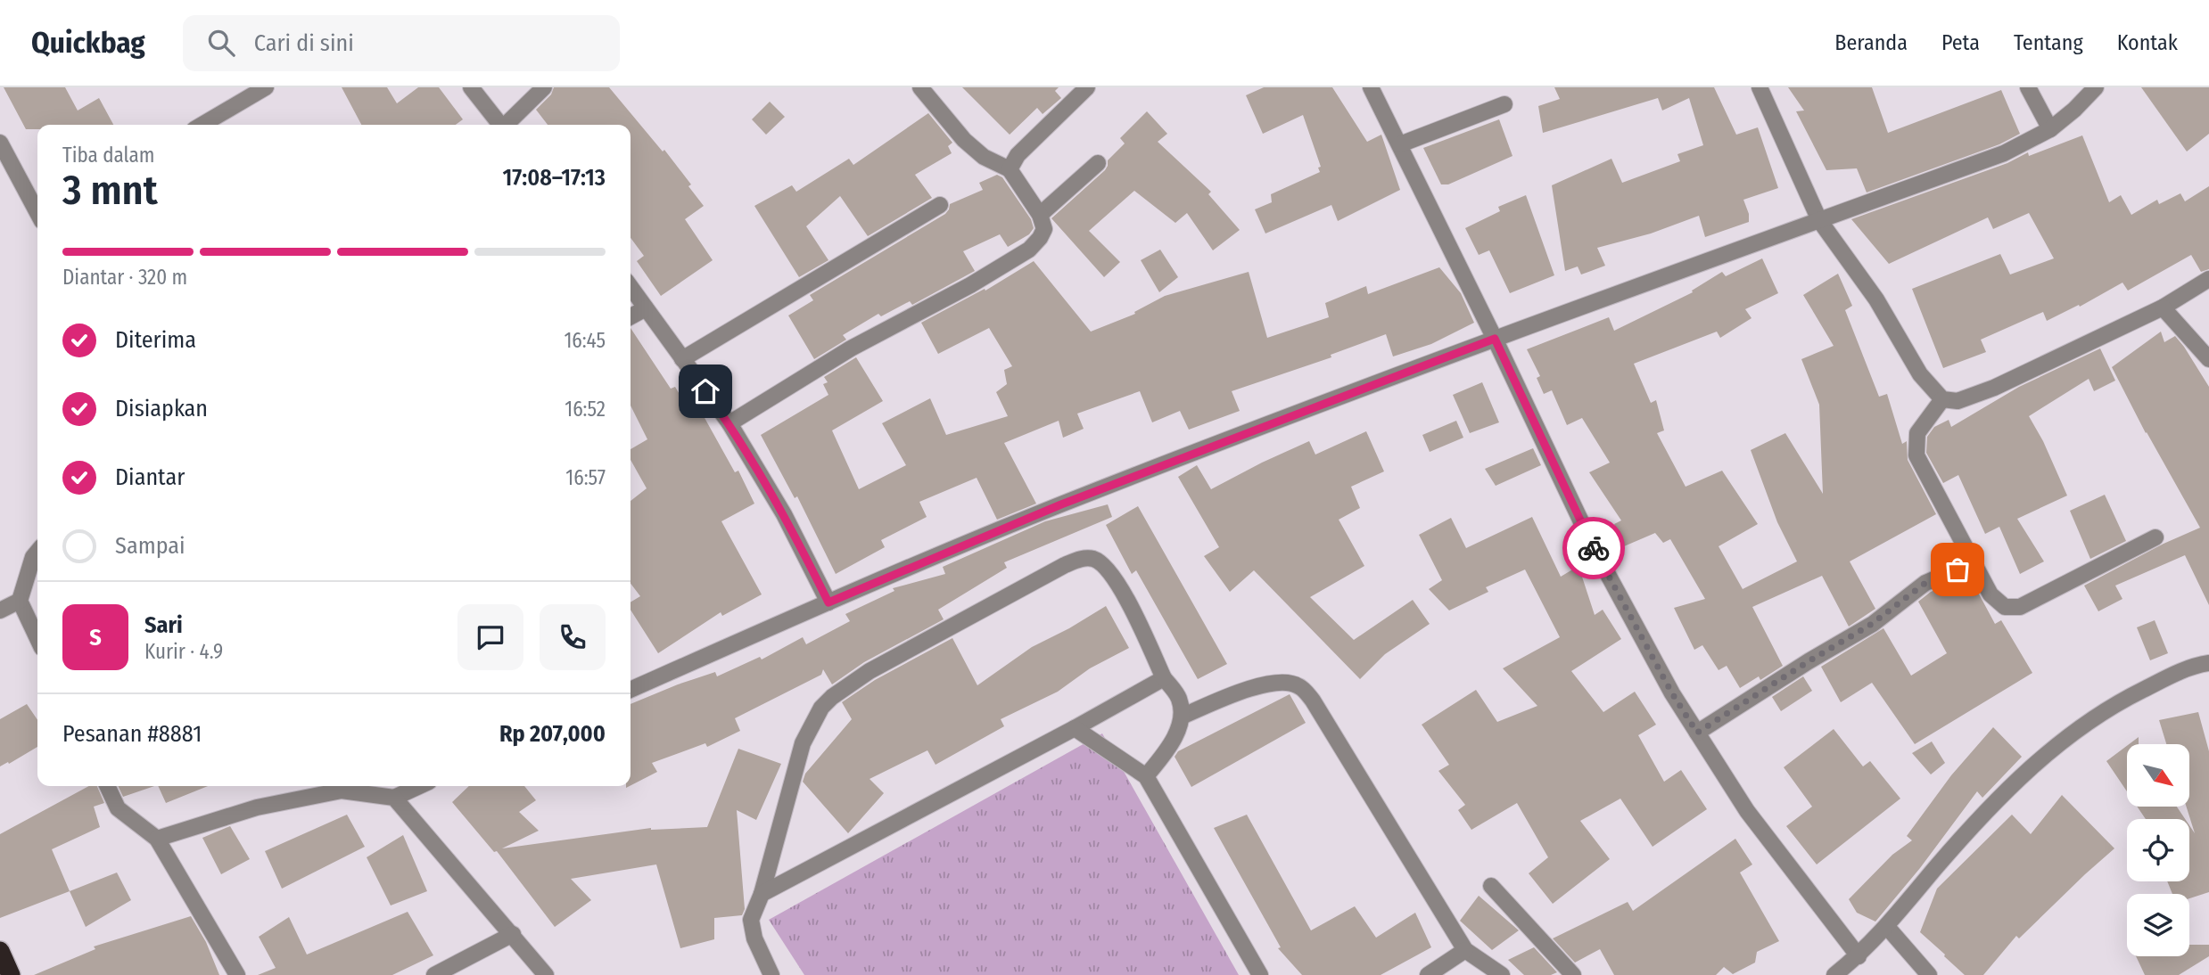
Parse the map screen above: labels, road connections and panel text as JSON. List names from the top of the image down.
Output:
{
  "north": "bottom right",
  "page": {
    "header": "Quickbag",
    "search": "Cari di sini",
    "nav": [
      "Beranda",
      "Peta",
      "Tentang",
      "Kontak"
    ],
    "heading": ["3 mnt", "Tiba dalam", "17:08–17:13"],
    "panel": [
      "Sari",
      "Kurir · 4.9",
      "Pesanan #8881",
      "Rp 207,000"
    ],
    "bar": "Diantar · 320 m",
    "list": [
      ["Diterima", "16:45"],
      ["Disiapkan", "16:52"],
      ["Diantar", "16:57"],
      "Sampai"
    ],
    "round": "S"
  }
}
